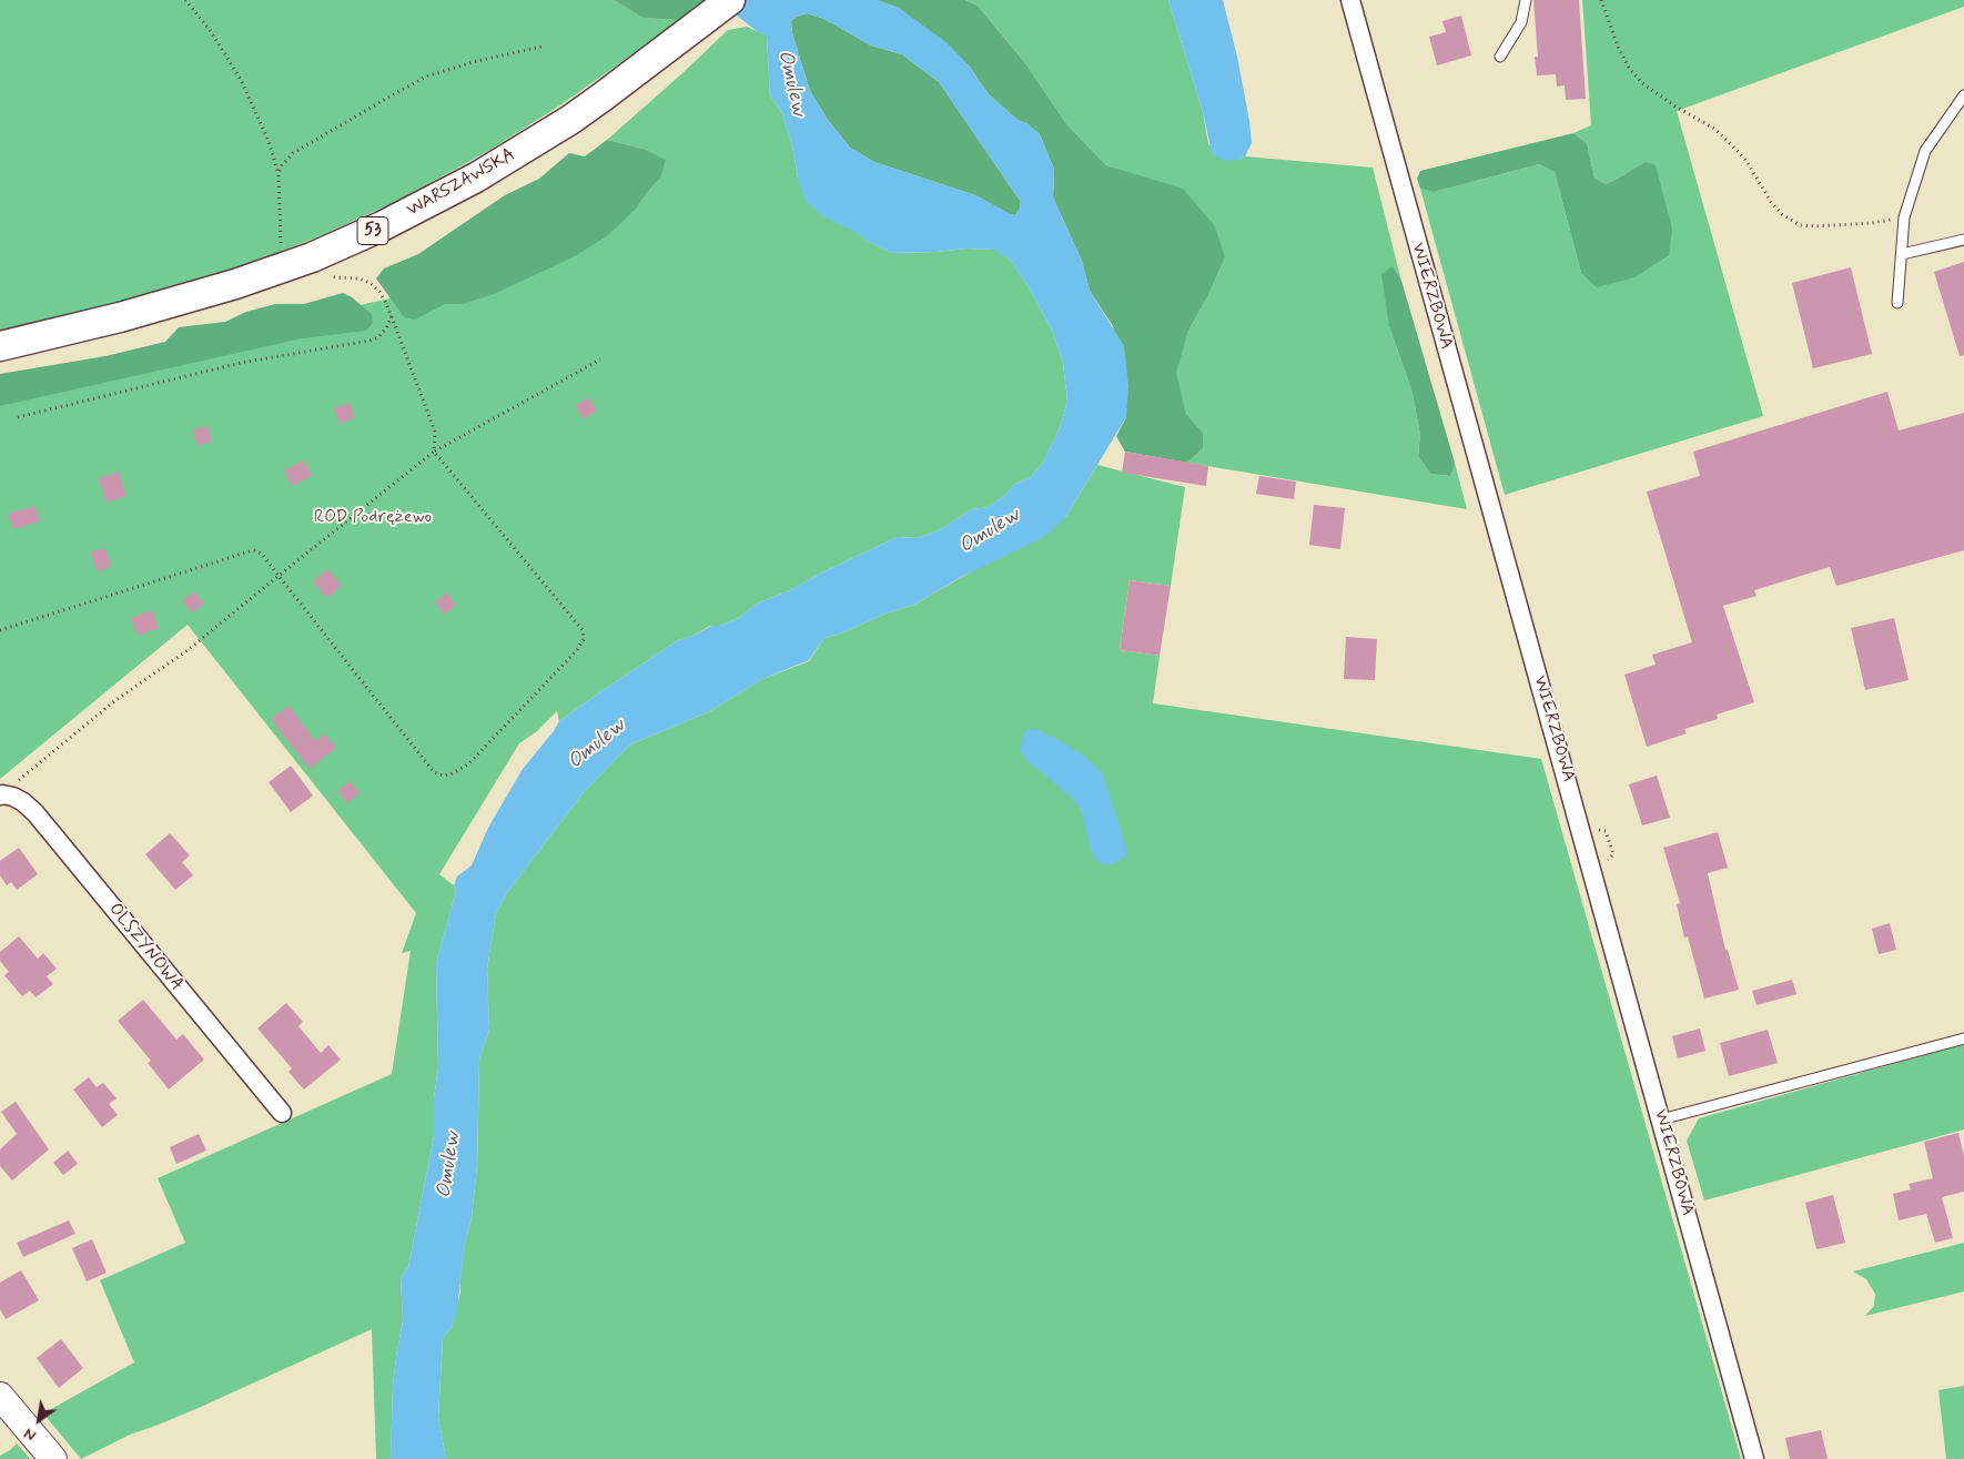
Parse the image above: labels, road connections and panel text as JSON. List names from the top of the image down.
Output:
{
  "streets": {
    "main road": ["WARSZAWSKA", "53"],
    "street": ["WIERZBOWA", "OLSZYNOWA"]
  },
  "water": ["Omulew"],
  "parks": ["ROD Podrężewo"],
  "north": "bottom left"
}
